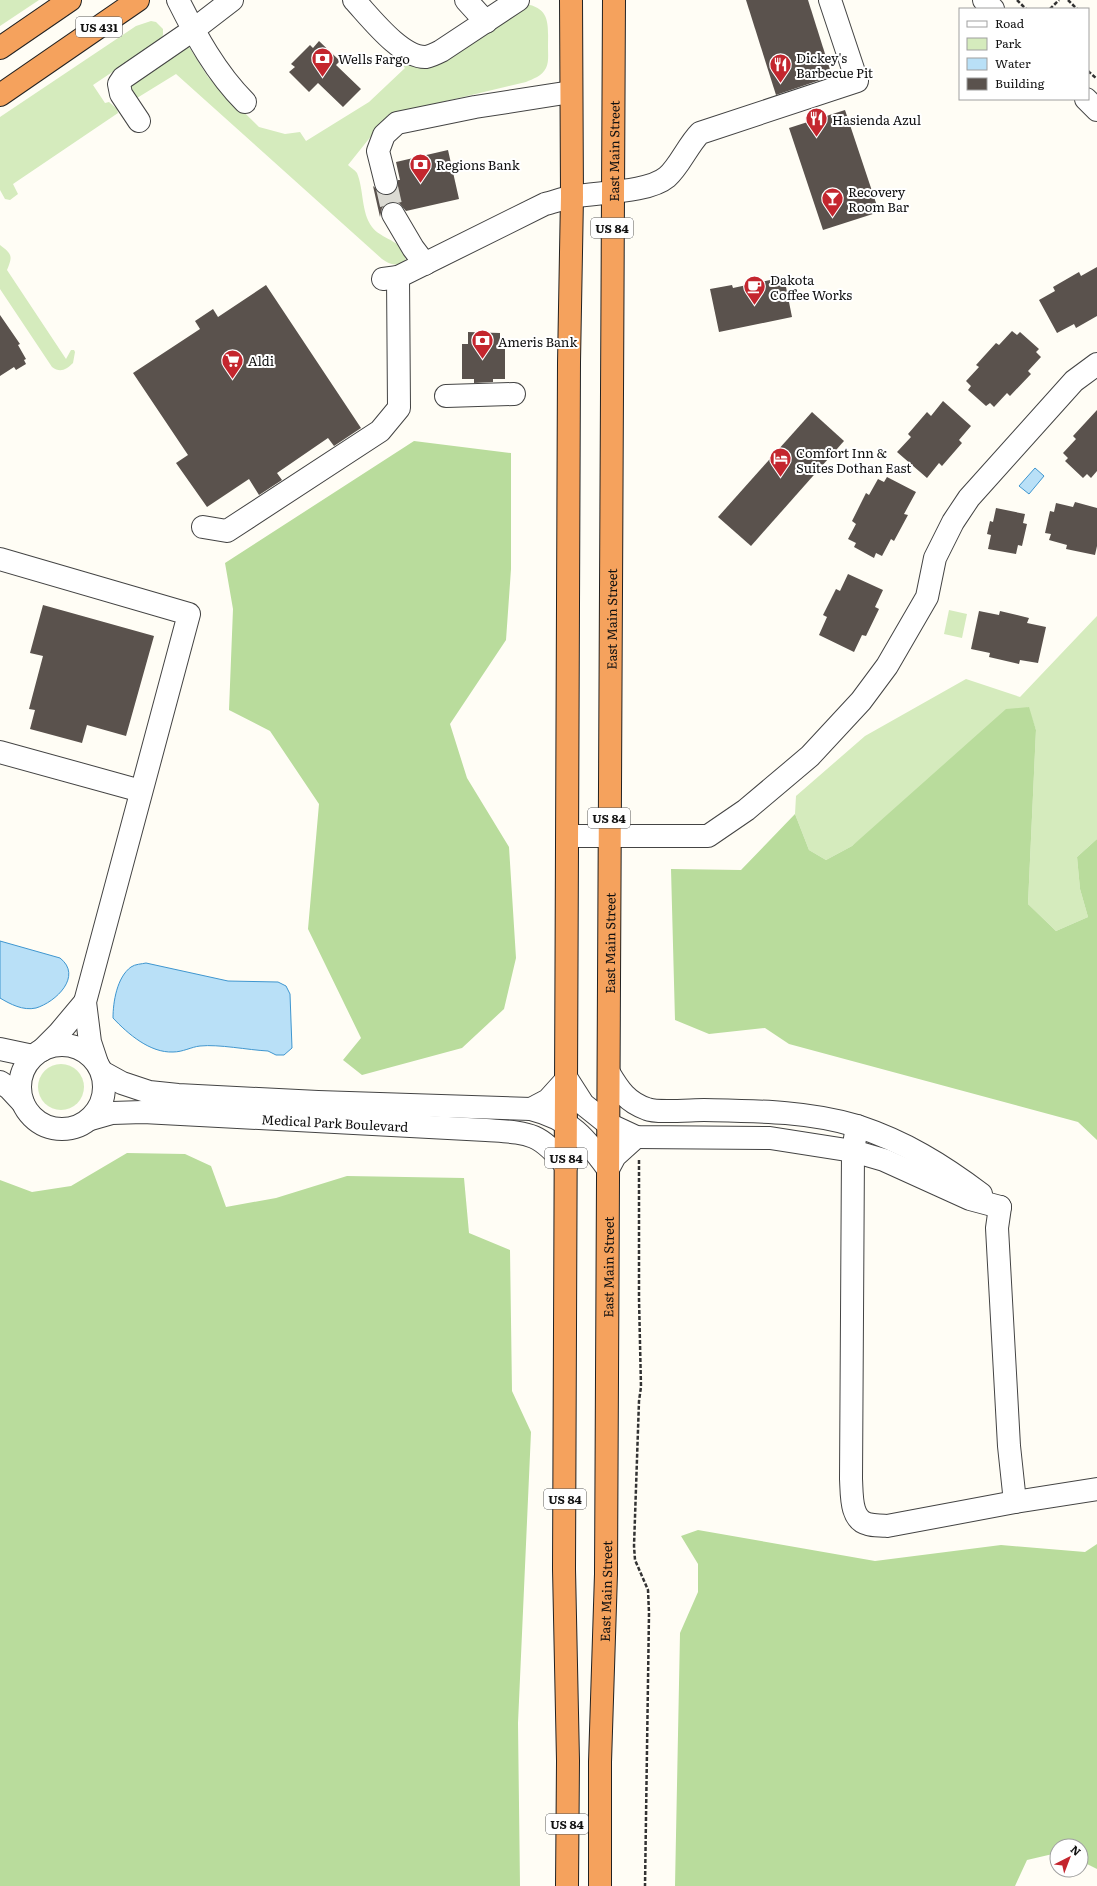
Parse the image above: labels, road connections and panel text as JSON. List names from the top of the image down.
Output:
{
  "streets": {
    "highway": ["US 431", "East Main Street", "US 84"],
    "street": ["Medical Park Boulevard"]
  },
  "crossings": [
    ["East Main Street", "Medical Park Boulevard"],
    ["US 84", "Medical Park Boulevard"]
  ],
  "places": {
    "bank": ["Wells Fargo", "Regions Bank", "Ameris Bank"],
    "restaurant": ["Dickey's Barbecue Pit", "Hasienda Azul"],
    "bar": ["Recovery Room Bar"],
    "cafe": ["Dakota Coffee Works"],
    "supermarket": ["Aldi"],
    "hotel": ["Comfort Inn & Suites Dothan East"]
  },
  "legend": [
    "Road",
    "Park",
    "Water",
    "Building"
  ],
  "north": "top right"
}
